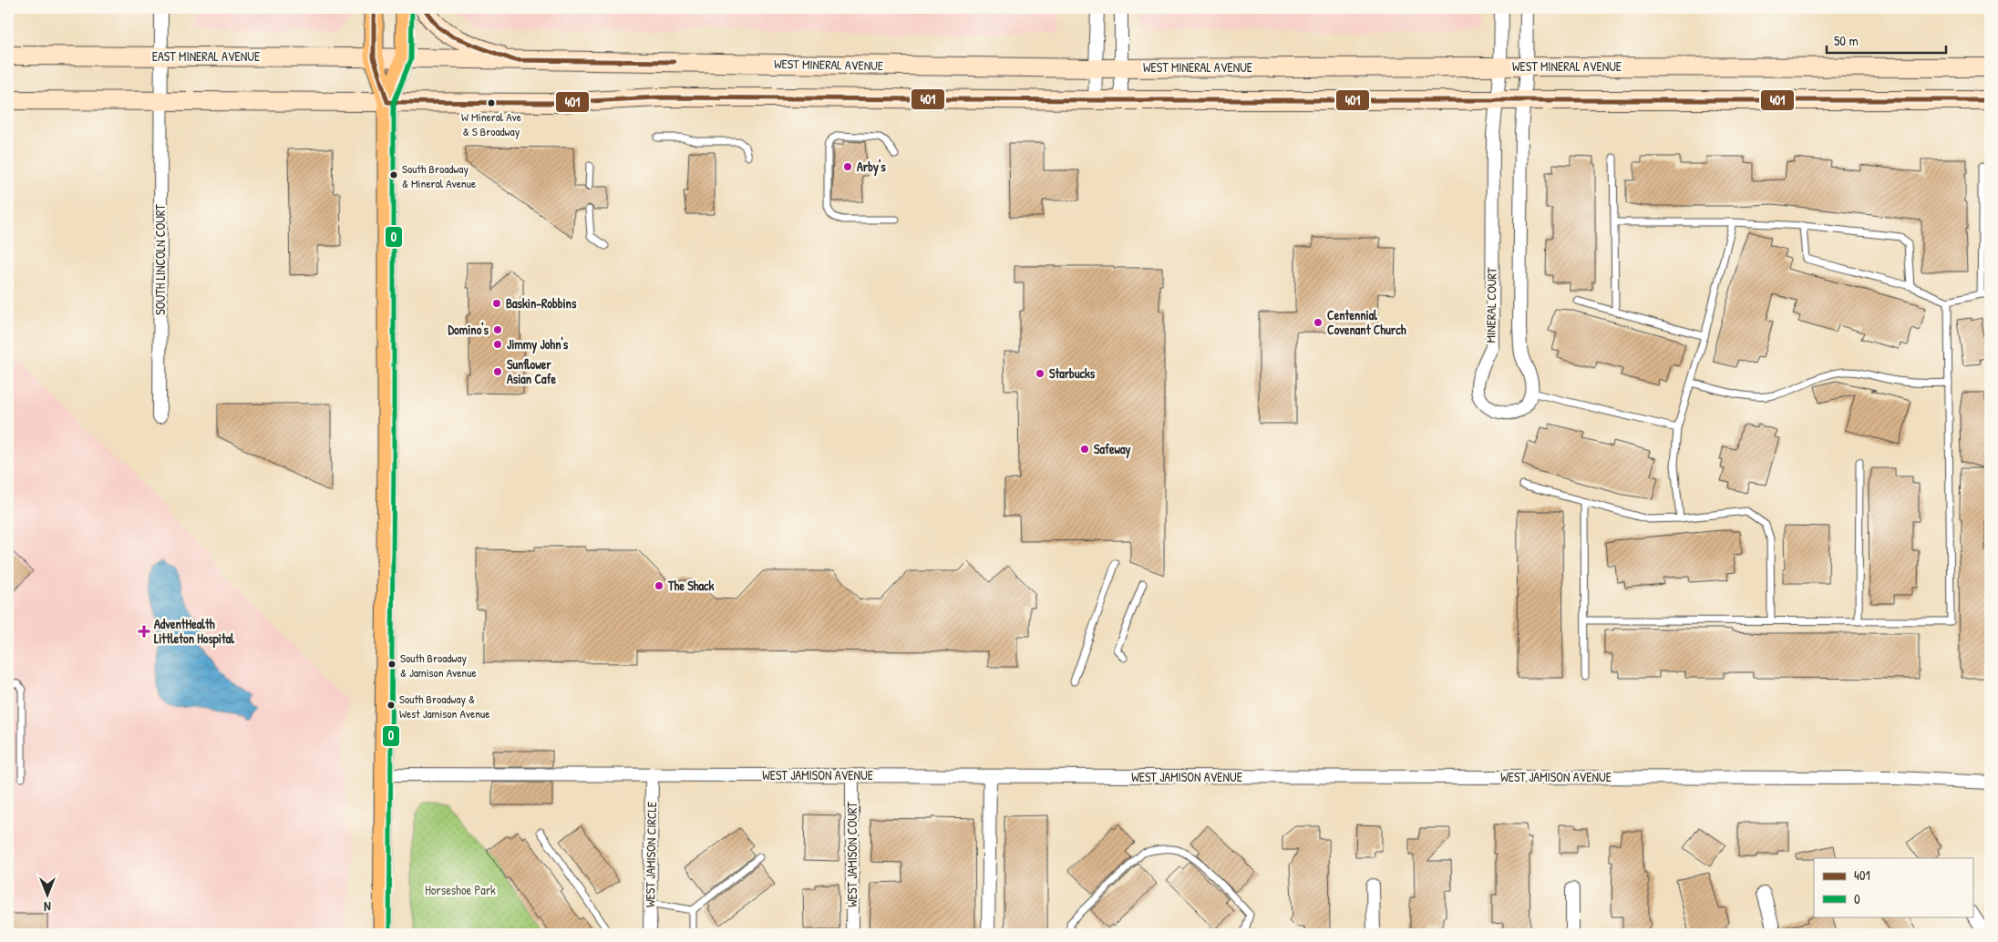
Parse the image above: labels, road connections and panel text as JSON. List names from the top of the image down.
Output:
{
  "streets": {
    "main road": ["EAST MINERAL AVENUE", "WEST MINERAL AVENUE"],
    "street": [
      "SOUTH LINCOLN COURT",
      "MINERAL COURT",
      "WEST JAMISON AVENUE",
      "WEST JAMISON CIRCLE",
      "WEST JAMISON COURT"
    ]
  },
  "crossings": [
    ["EAST MINERAL AVENUE", "WEST MINERAL AVENUE"],
    ["EAST MINERAL AVENUE", "SOUTH LINCOLN COURT"],
    ["WEST MINERAL AVENUE", "MINERAL COURT"],
    ["WEST JAMISON AVENUE", "WEST JAMISON CIRCLE"],
    ["WEST JAMISON AVENUE", "WEST JAMISON COURT"]
  ],
  "parks": ["Horseshoe Park"],
  "places": {
    "other": [
      "W Mineral Ave & S Broadway",
      "Arby's",
      "South Broadway & Mineral Avenue",
      "Baskin-Robbins",
      "Centennial Covenant Church",
      "Domino's",
      "Jimmy John's",
      "Sunflower Asian Cafe",
      "Starbucks",
      "Safeway",
      "The Shack",
      "South Broadway & Jamison Avenue",
      "South Broadway & West Jamison Avenue"
    ],
    "health": ["AdventHealth Littleton Hospital"]
  },
  "lines": ["transit line 401", "transit line 0"],
  "legend": ["401", "0"],
  "scale_bar": "50 m",
  "north": "bottom"
}
